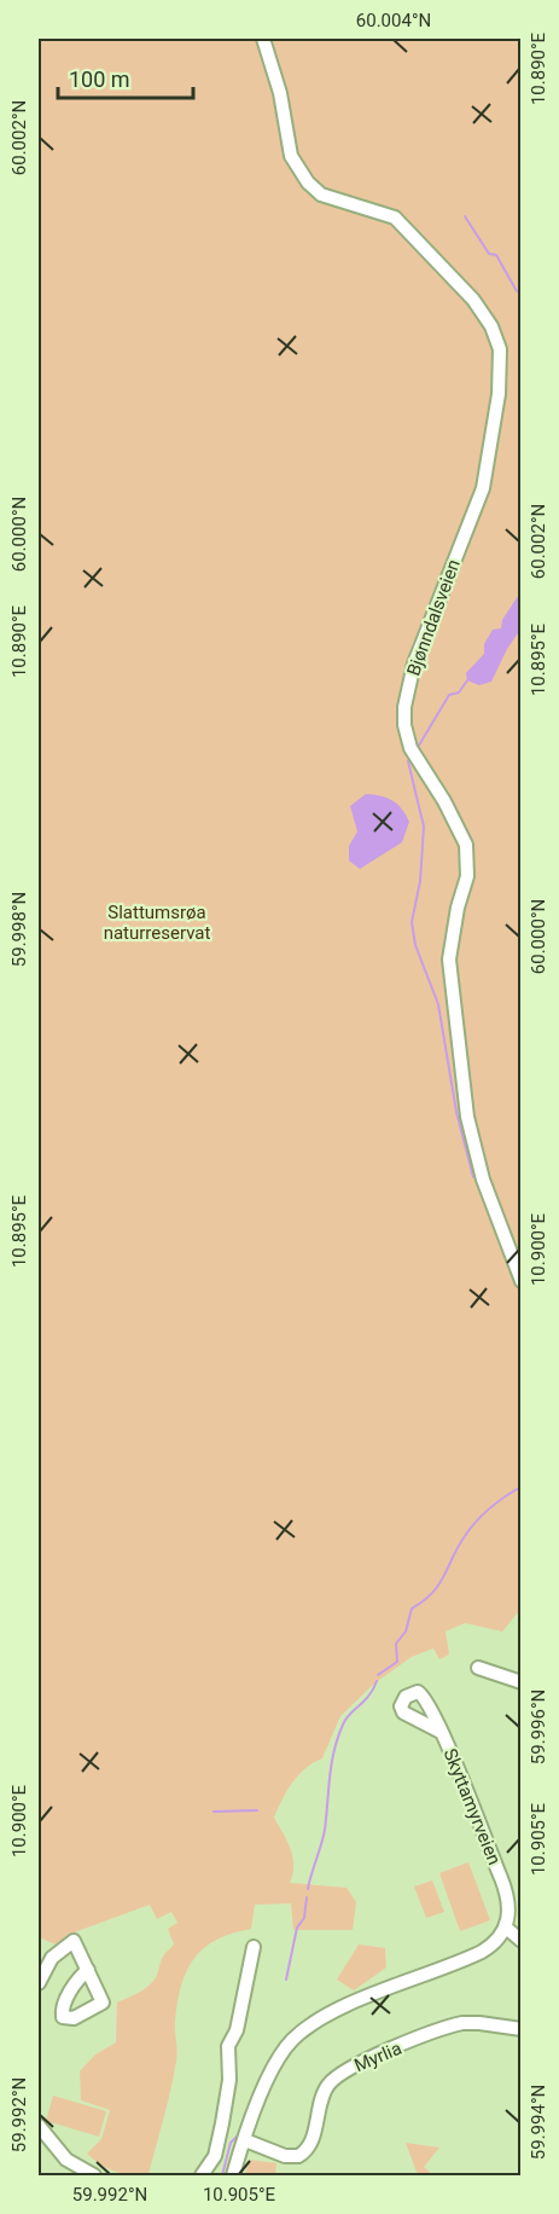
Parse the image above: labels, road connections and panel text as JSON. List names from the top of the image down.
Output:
{
  "streets": {
    "street": ["Bjønndalsveien", "Skyttamyrveien", "Myrlia"]
  },
  "parks": ["Slattumsrøa naturreservat"],
  "scale_bar": "100 m",
  "coordinates": [
    "60.004°N",
    "10.890°E",
    "60.002°N",
    "60.000°N",
    "10.895°E",
    "59.998°N",
    "10.900°E",
    "59.996°N",
    "10.905°E",
    "59.992°N",
    "59.994°N"
  ]
}
